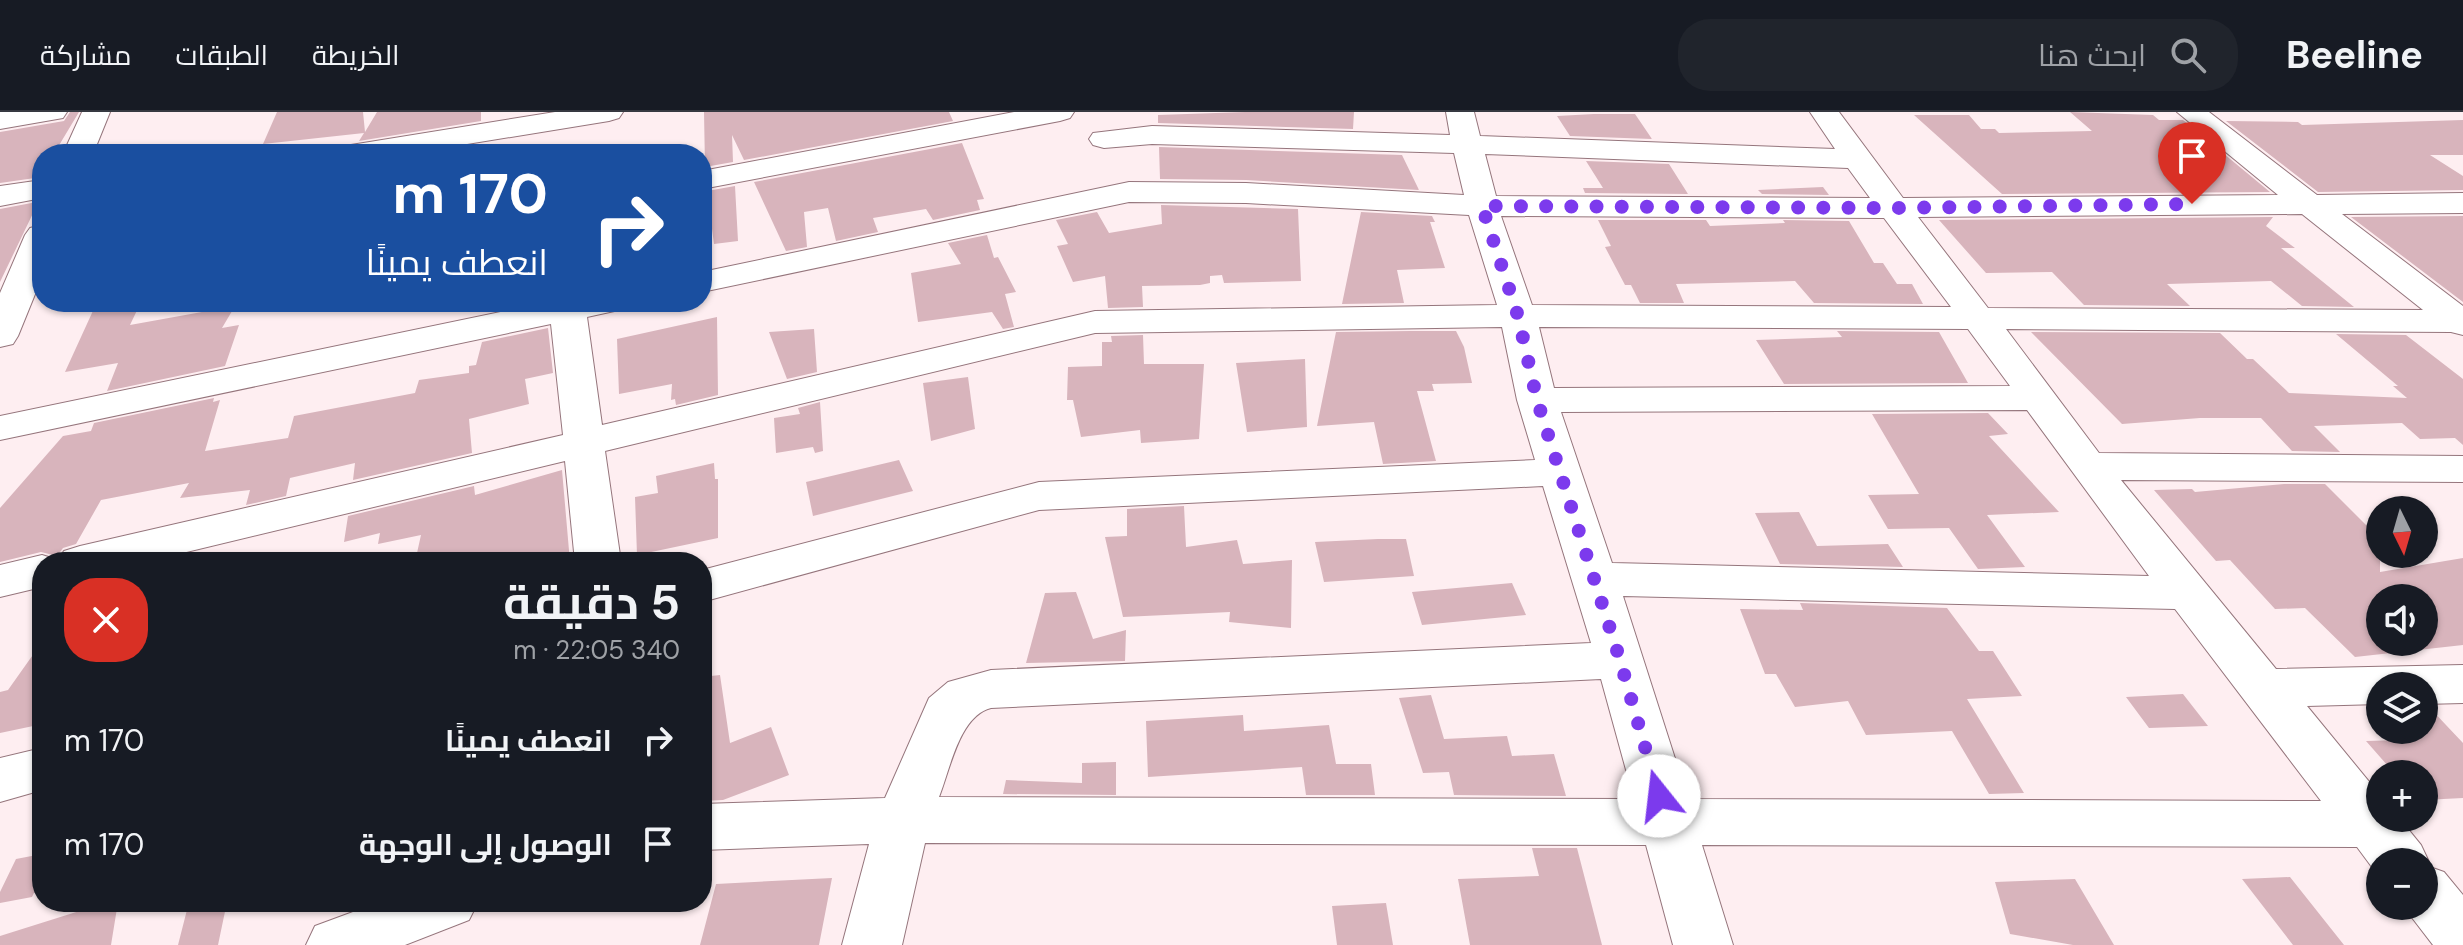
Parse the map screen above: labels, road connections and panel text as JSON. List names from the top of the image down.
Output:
{
  "north": "bottom",
  "page": {
    "header": "Beeline",
    "search": "ابحث هنا",
    "nav": ["الخريطة", "الطبقات", "مشاركة"],
    "turn": ["170 m", "انعطف يمينًا"],
    "map_buttons": ["+", "−"],
    "heading": ["5 دقيقة", "340 m · 22:05"],
    "list": [
      {
        "name": "انعطف يمينًا",
        "value": "170 m"
      },
      {
        "name": "الوصول إلى الوجهة",
        "value": "170 m"
      }
    ]
  }
}
